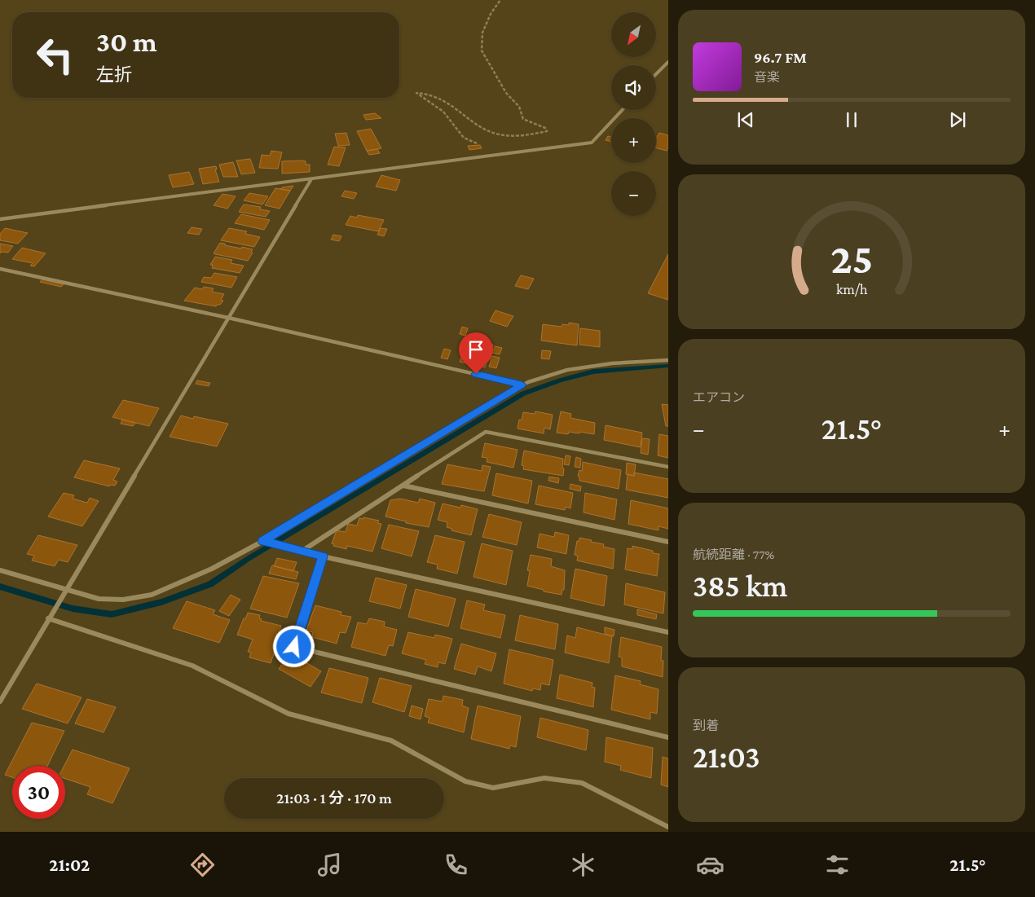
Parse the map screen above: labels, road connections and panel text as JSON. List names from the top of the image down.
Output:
{
  "north": "bottom left",
  "page": {
    "map_buttons": ["+", "−"],
    "turn": ["30 m", "左折"],
    "song": ["96.7 FM", "音楽"],
    "tile": [
      "エアコン",
      ["航続距離 · 77%", "385 km"],
      ["到着", "21:03"]
    ],
    "heat": ["−", "21.5°", "+"],
    "limit": "30",
    "trip": "21:03 · 1 分 · 170 m",
    "tabs": ["21:02", "21.5°"],
    "gauge": ["25", "km/h"]
  }
}
